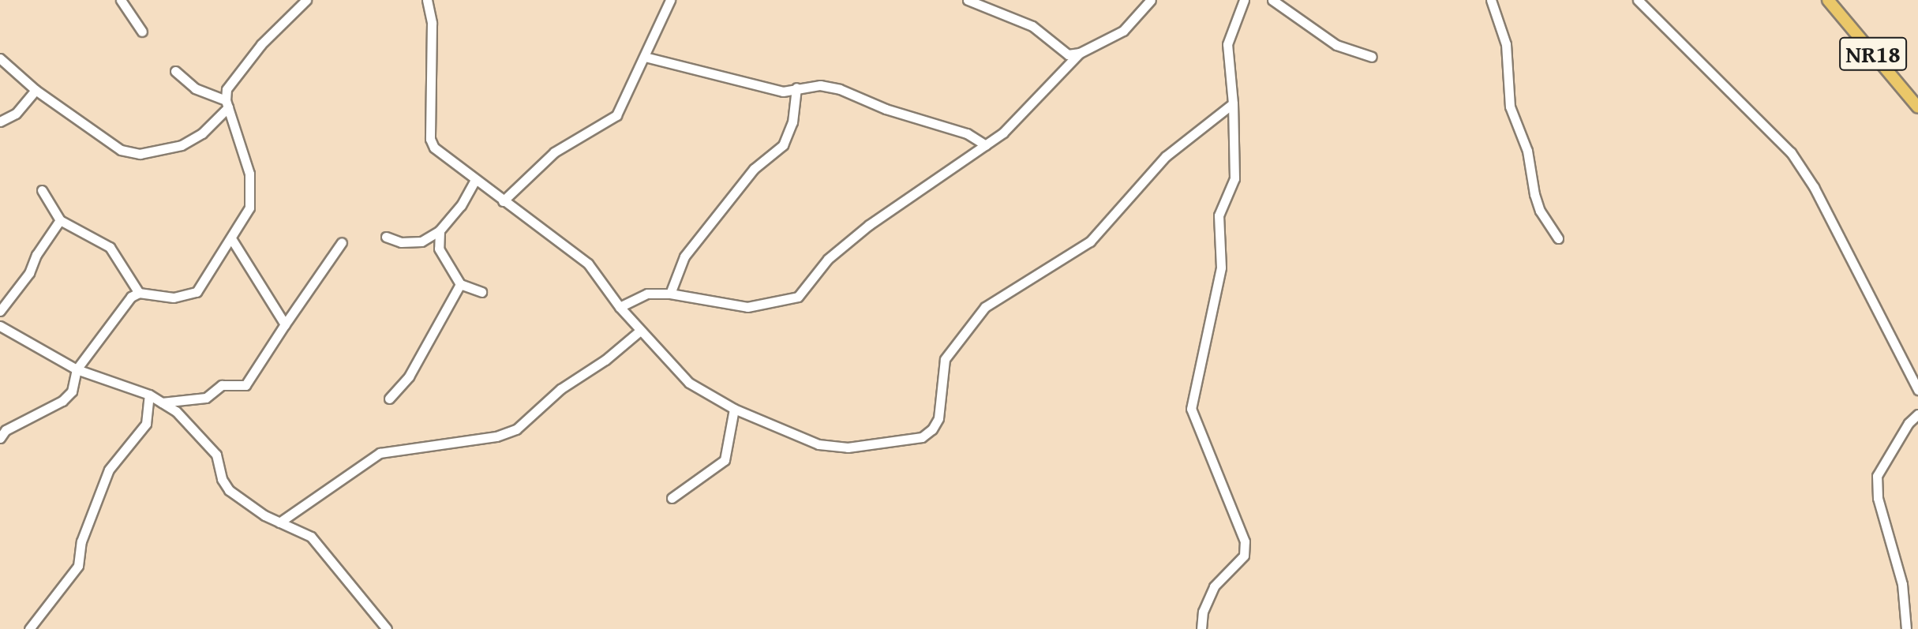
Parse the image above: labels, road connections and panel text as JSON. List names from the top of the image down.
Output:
{
  "streets": {
    "main road": ["NR18"]
  }
}
